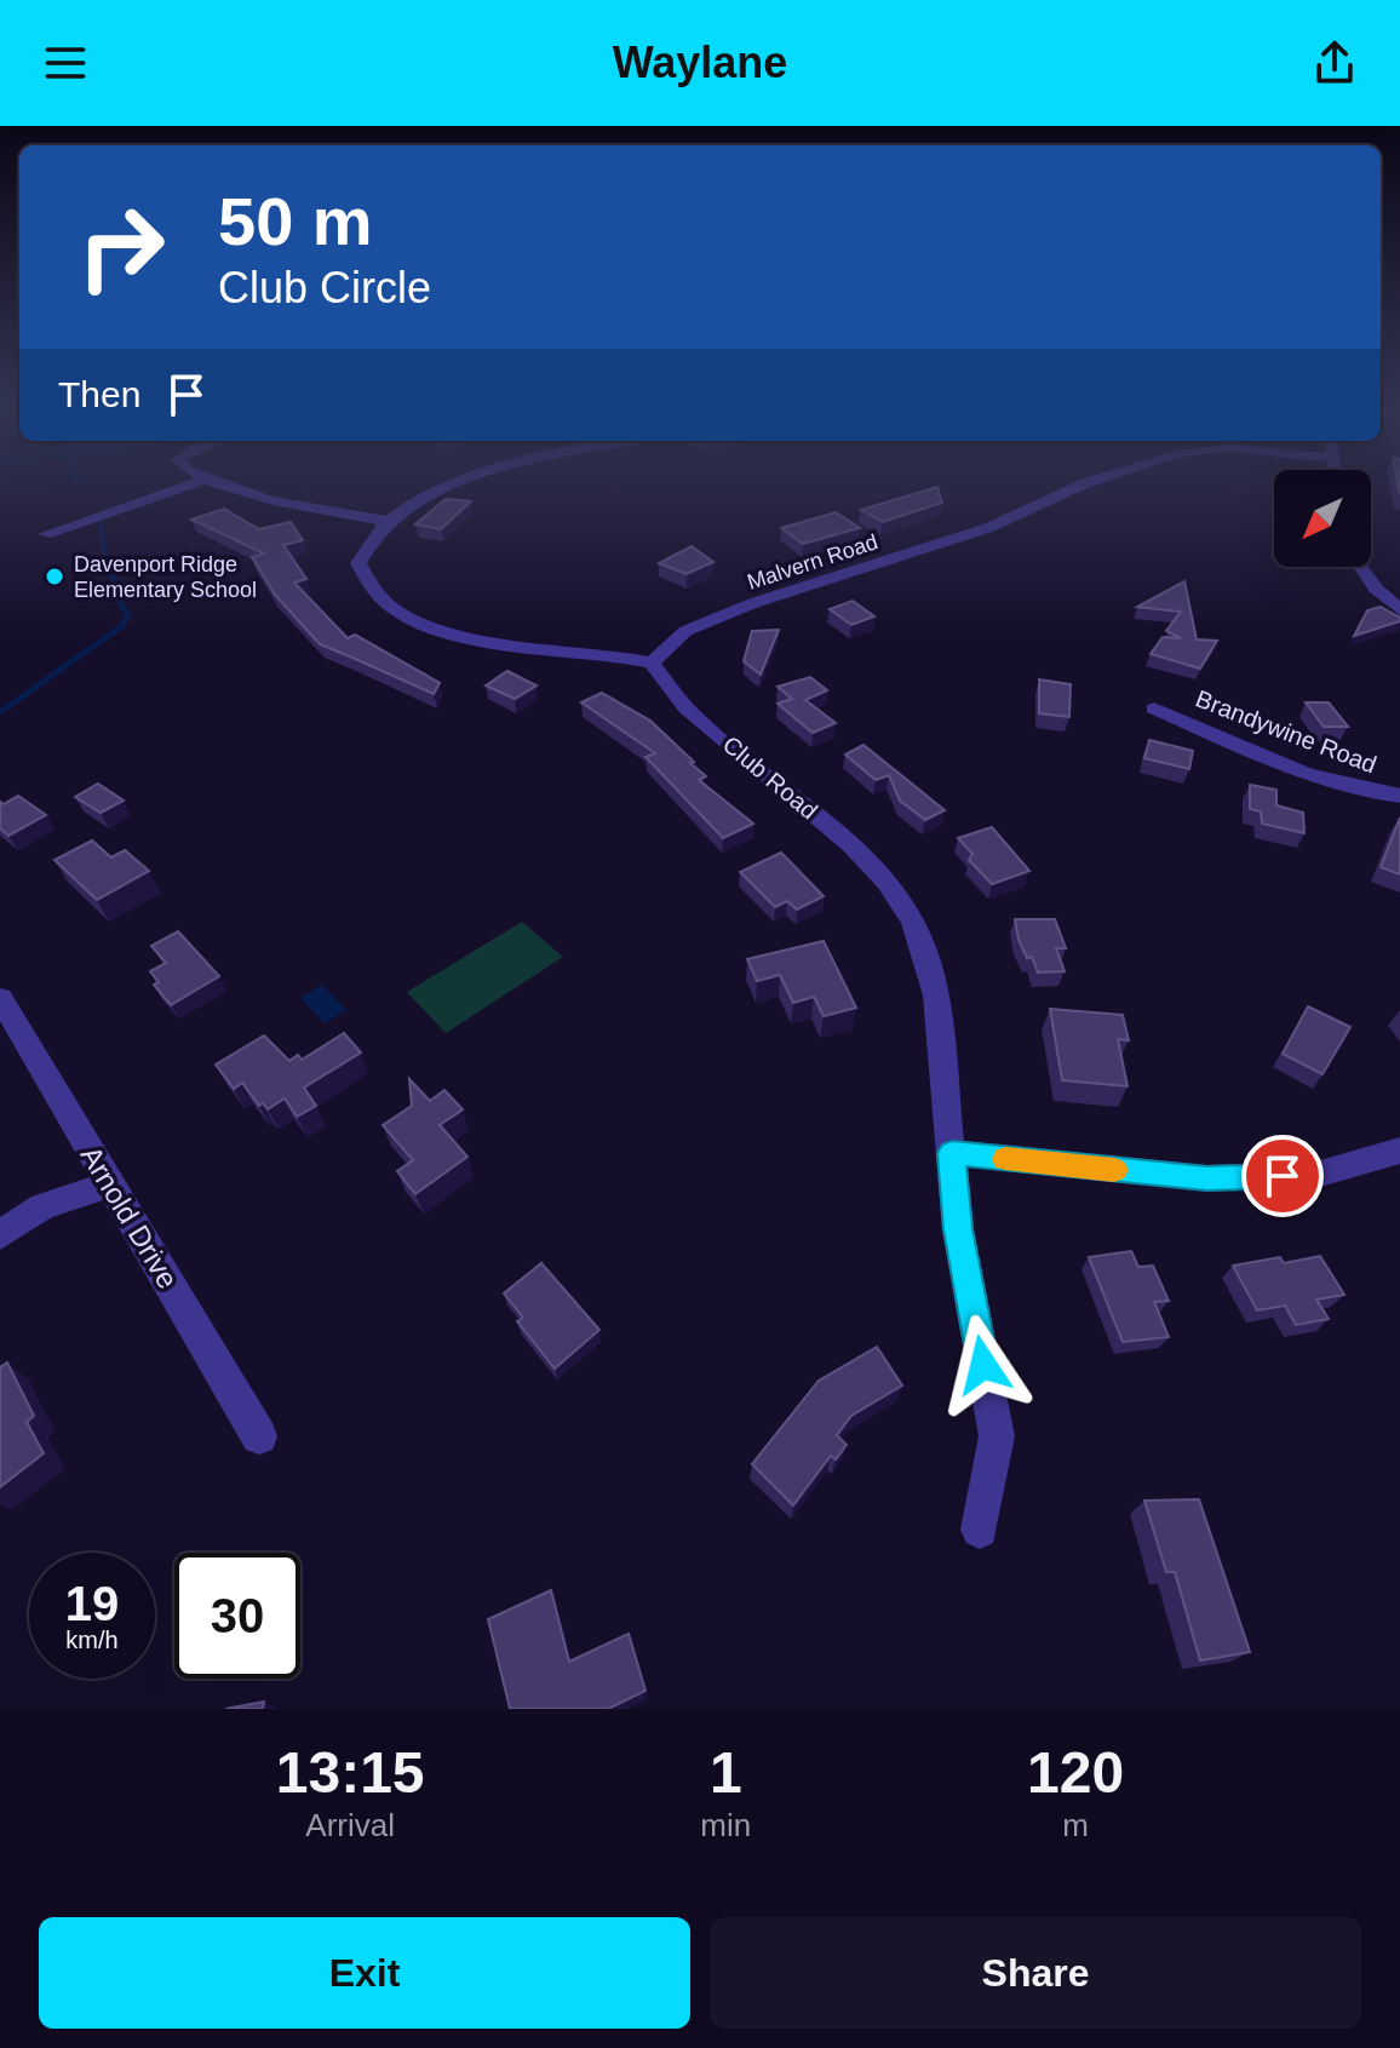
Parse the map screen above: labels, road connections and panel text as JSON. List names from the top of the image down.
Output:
{
  "streets": {
    "street": [
      "Malvern Road",
      "Brandywine Road",
      "Club Road",
      "Arnold Drive"
    ]
  },
  "crossings": [
    ["Malvern Road", "Club Road"]
  ],
  "places": ["Davenport Ridge Elementary School"],
  "north": "bottom left",
  "page": {
    "header": "Waylane",
    "turn": ["50 m", "Club Circle"],
    "then": "Then",
    "speed": "19 km/h",
    "limit": "30",
    "eta": [
      "13:15",
      "Arrival",
      "1",
      "min",
      "120",
      "m"
    ],
    "buttons": ["Exit", "Share"]
  }
}
